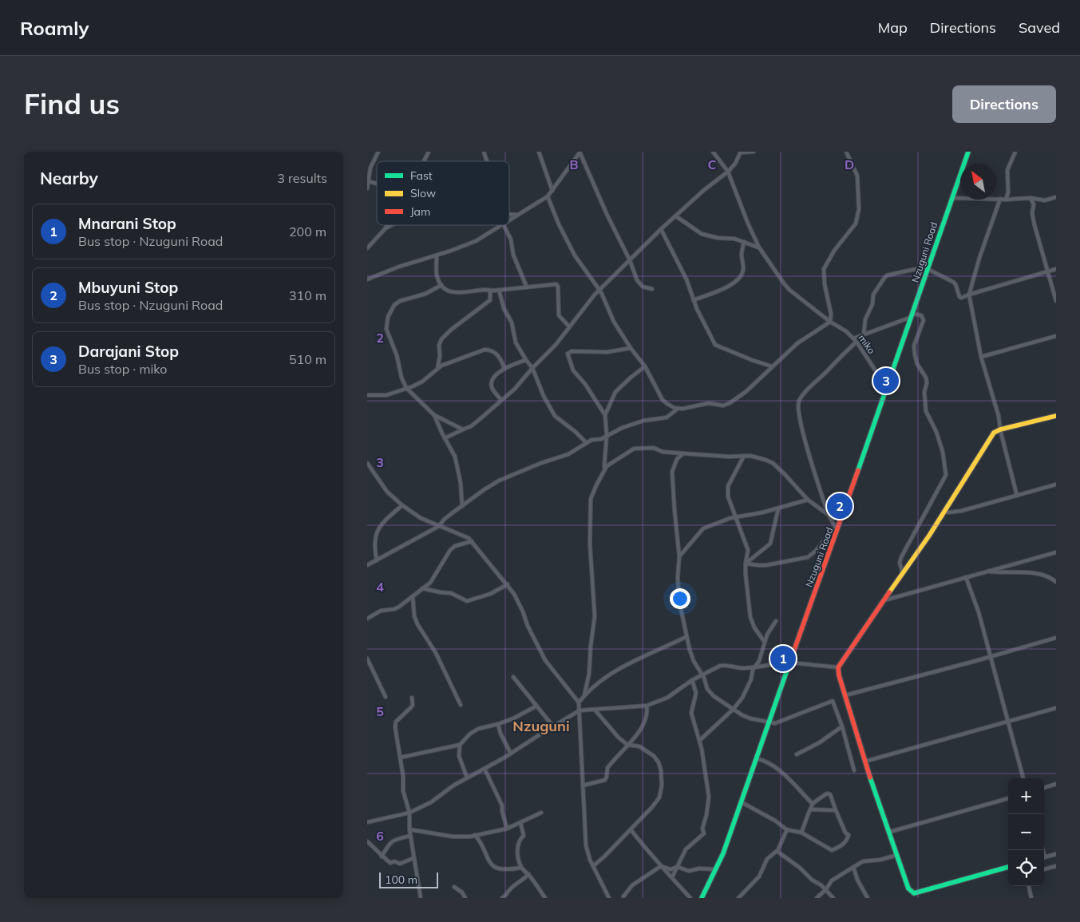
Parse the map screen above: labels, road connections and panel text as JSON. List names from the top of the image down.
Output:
{
  "streets": {
    "street": ["Nzuguni Road", "miko"]
  },
  "crossings": [
    ["Nzuguni Road", "miko"]
  ],
  "districts": ["Nzuguni"],
  "legend": ["Fast", "Slow", "Jam"],
  "scale_bar": "100 m",
  "north": "top left",
  "page": {
    "header": "Roamly",
    "nav": ["Map", "Directions", "Saved"],
    "buttons": "Directions",
    "title": "Find us",
    "heading": ["Nearby", "3 results"],
    "list": [
      {
        "mark": "1",
        "name": "Mnarani Stop",
        "note": "Bus stop · Nzuguni Road",
        "value": "200 m"
      },
      {
        "mark": "2",
        "name": "Mbuyuni Stop",
        "note": "Bus stop · Nzuguni Road",
        "value": "310 m"
      },
      {
        "mark": "3",
        "name": "Darajani Stop",
        "note": "Bus stop · miko",
        "value": "510 m"
      }
    ],
    "pins": ["3", "2", "1"],
    "map_buttons": ["+", "−"],
    "scale": "100 m"
  },
  "grid": {
    "columns": ["B", "C", "D"],
    "rows": [
      "2",
      "3",
      "4",
      "5",
      "6"
    ]
  }
}
